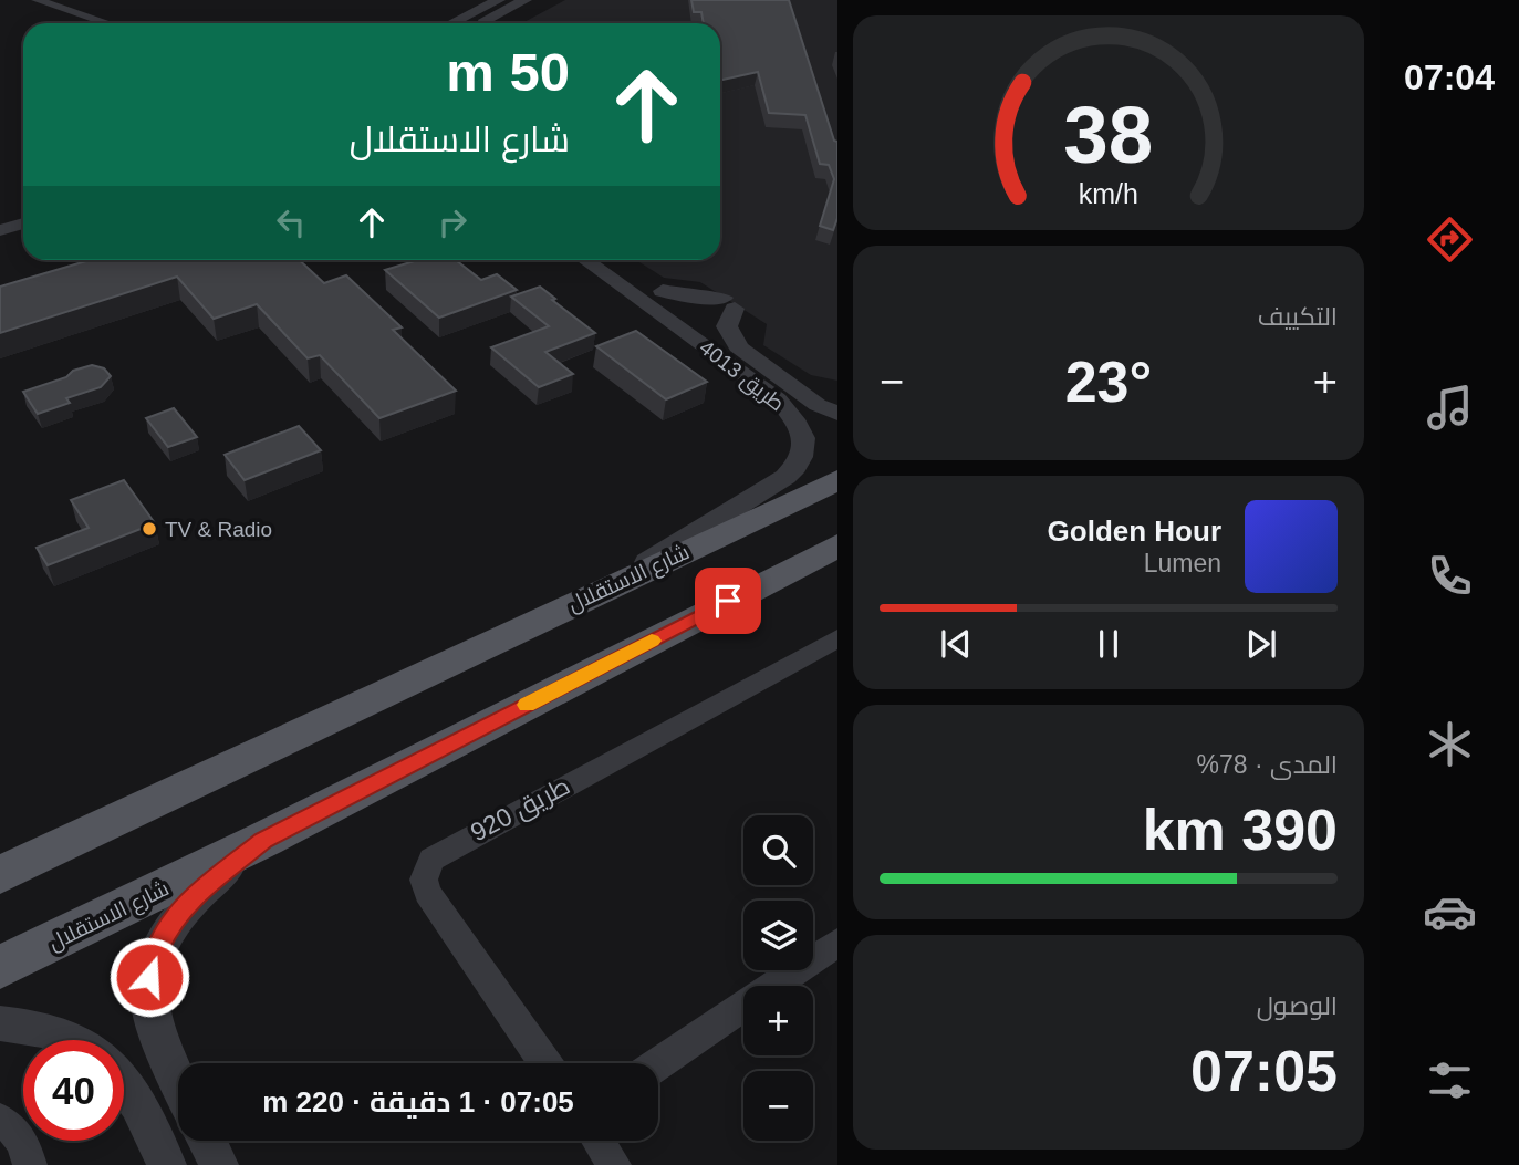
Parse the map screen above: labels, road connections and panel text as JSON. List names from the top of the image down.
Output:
{
  "streets": {
    "main road": ["شارع الاستقلال"],
    "street": ["طريق 4013", "طريق 920"]
  },
  "crossings": [
    ["طريق 4013", "شارع الاستقلال"]
  ],
  "places": ["TV & Radio"],
  "page": {
    "tabs": "07:04",
    "turn": ["50 m", "شارع الاستقلال"],
    "tile": [
      "التكييف",
      ["المدى · 78%", "390 km"],
      ["الوصول", "07:05"]
    ],
    "heat": ["−", "23°", "+"],
    "song": ["Golden Hour", "Lumen"],
    "map_buttons": ["+", "−"],
    "limit": "40",
    "trip": "07:05 · 1 دقيقة · 220 m",
    "gauge": ["38", "km/h"]
  }
}
